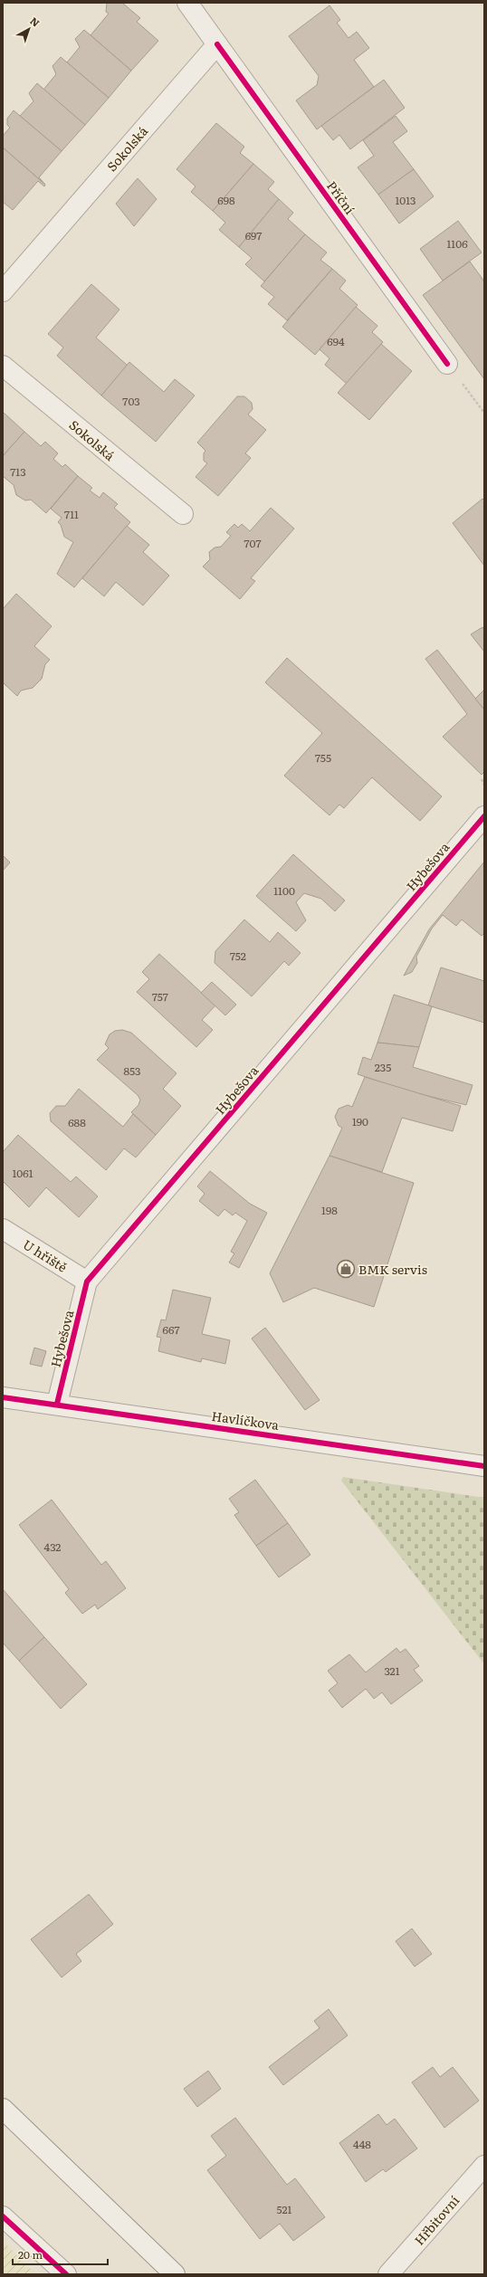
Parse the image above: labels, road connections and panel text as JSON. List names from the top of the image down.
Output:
{
  "streets": {
    "street": [
      "Sokolská",
      "Příční",
      "Hybešova",
      "U hřiště",
      "Havlíčkova",
      "Hřbitovní"
    ]
  },
  "crossings": [
    ["Sokolská", "Příční"],
    ["Hybešova", "U hřiště"],
    ["Hybešova", "Havlíčkova"]
  ],
  "places": {
    "shop": ["BMK servis"]
  },
  "house_numbers": [
    "698",
    "1013",
    "697",
    "1106",
    "694",
    "703",
    "713",
    "711",
    "707",
    "755",
    "1100",
    "752",
    "757",
    "235",
    "853",
    "190",
    "688",
    "1061",
    "198",
    "667",
    "432",
    "321",
    "448",
    "521"
  ],
  "scale_bar": "20 m",
  "north": "top right"
}
